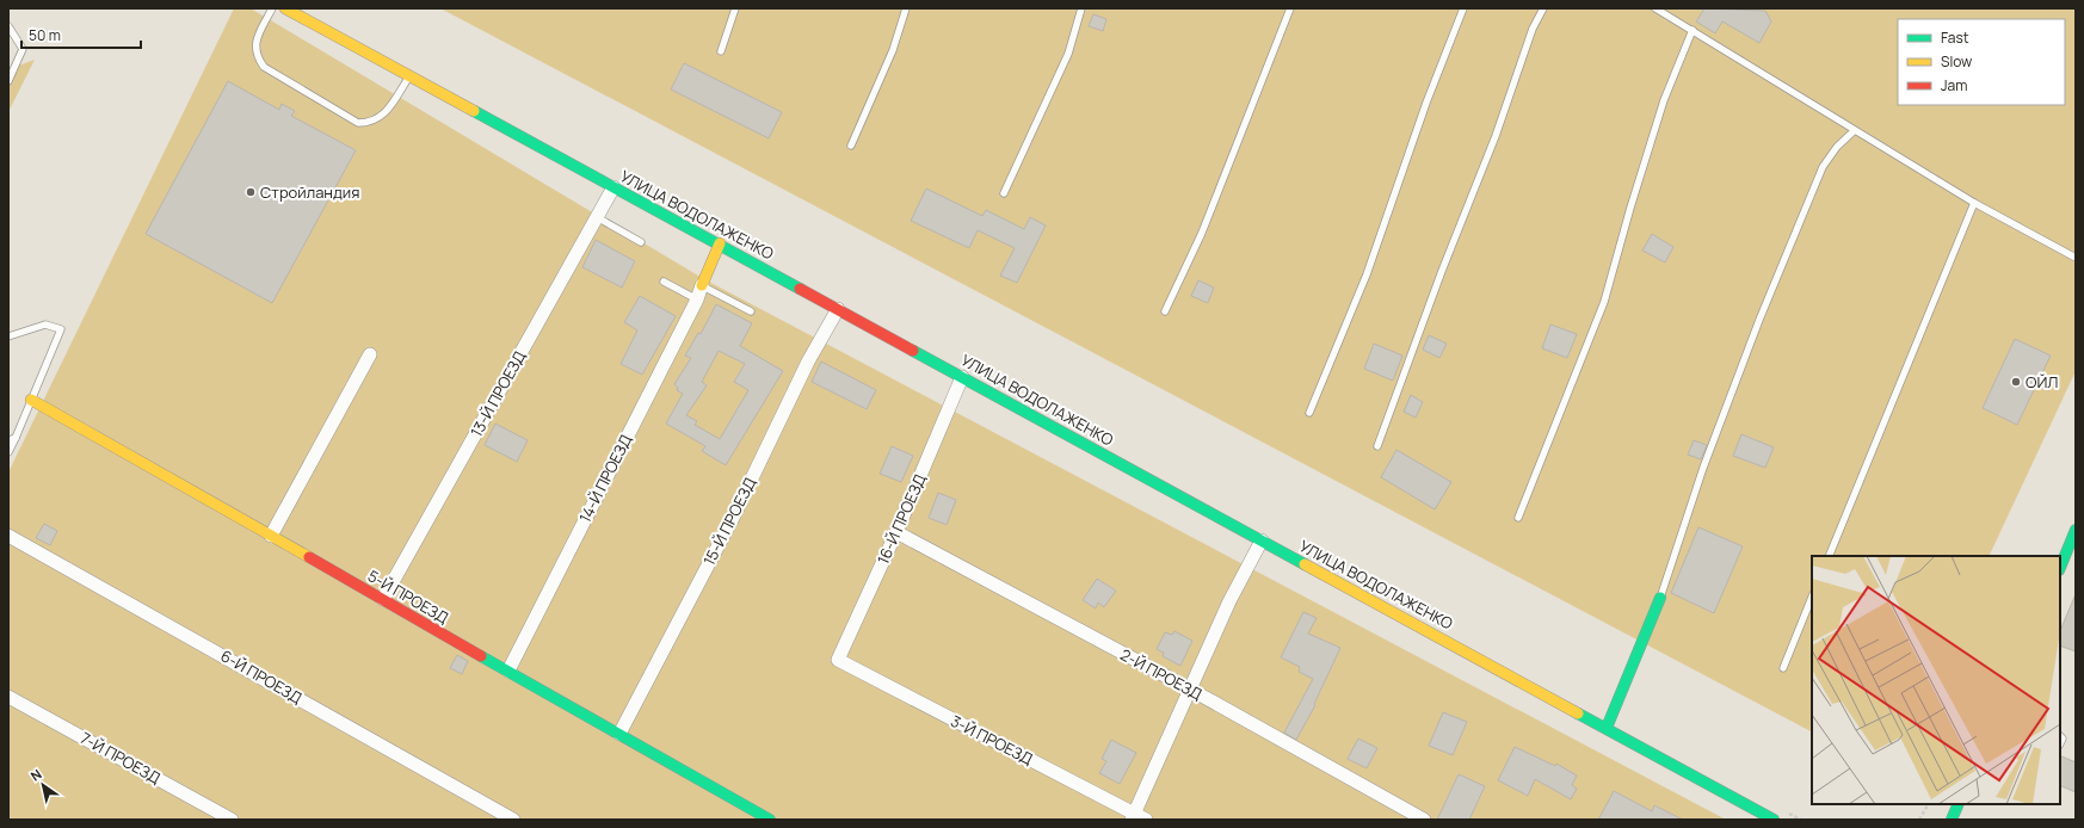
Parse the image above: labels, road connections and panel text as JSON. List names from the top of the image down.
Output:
{
  "streets": {
    "main road": ["УЛИЦА ВОДОЛАЖЕНКО", "5-Й ПРОЕЗД"],
    "street": [
      "13-Й ПРОЕЗД",
      "14-Й ПРОЕЗД",
      "16-Й ПРОЕЗД",
      "15-Й ПРОЕЗД",
      "2-Й ПРОЕЗД",
      "6-Й ПРОЕЗД",
      "3-Й ПРОЕЗД",
      "7-Й ПРОЕЗД"
    ]
  },
  "crossings": [
    ["УЛИЦА ВОДОЛАЖЕНКО", "13-Й ПРОЕЗД"],
    ["УЛИЦА ВОДОЛАЖЕНКО", "16-Й ПРОЕЗД"],
    ["УЛИЦА ВОДОЛАЖЕНКО", "15-Й ПРОЕЗД"],
    ["13-Й ПРОЕЗД", "5-Й ПРОЕЗД"],
    ["14-Й ПРОЕЗД", "5-Й ПРОЕЗД"],
    ["16-Й ПРОЕЗД", "2-Й ПРОЕЗД"],
    ["16-Й ПРОЕЗД", "3-Й ПРОЕЗД"],
    ["15-Й ПРОЕЗД", "5-Й ПРОЕЗД"]
  ],
  "places": ["Стройландия", "ОЙЛ"],
  "legend": ["Fast", "Slow", "Jam"],
  "scale_bar": "50 m",
  "north": "top left"
}
